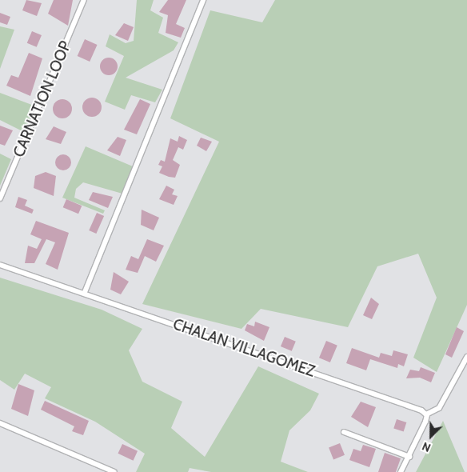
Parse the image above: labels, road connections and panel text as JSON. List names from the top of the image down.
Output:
{
  "streets": {
    "street": ["CARNATION LOOP", "CHALAN VILLAGOMEZ"]
  },
  "north": "bottom left"
}
